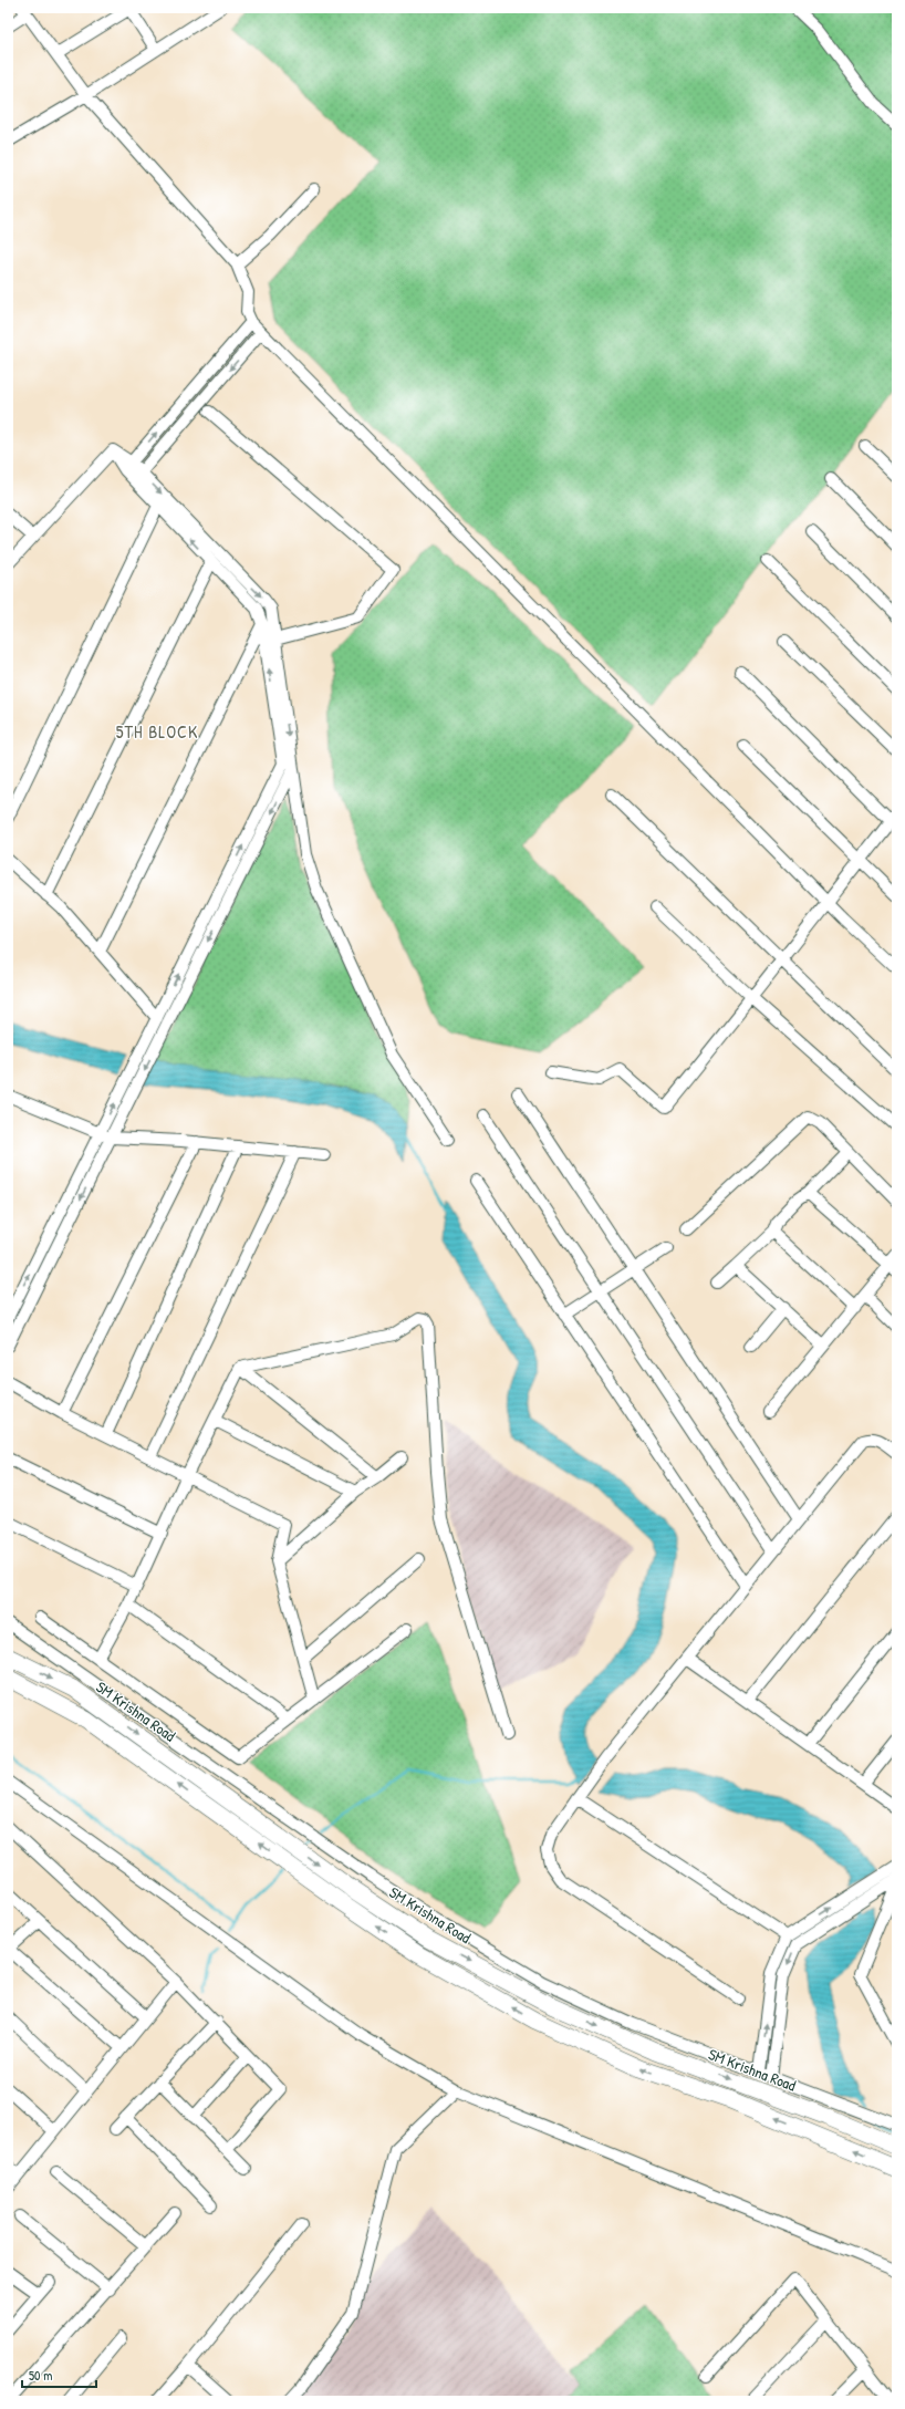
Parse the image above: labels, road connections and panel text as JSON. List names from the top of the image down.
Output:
{
  "streets": {
    "highway": ["SM Krishna Road"]
  },
  "districts": ["5TH BLOCK"],
  "scale_bar": "50 m"
}
